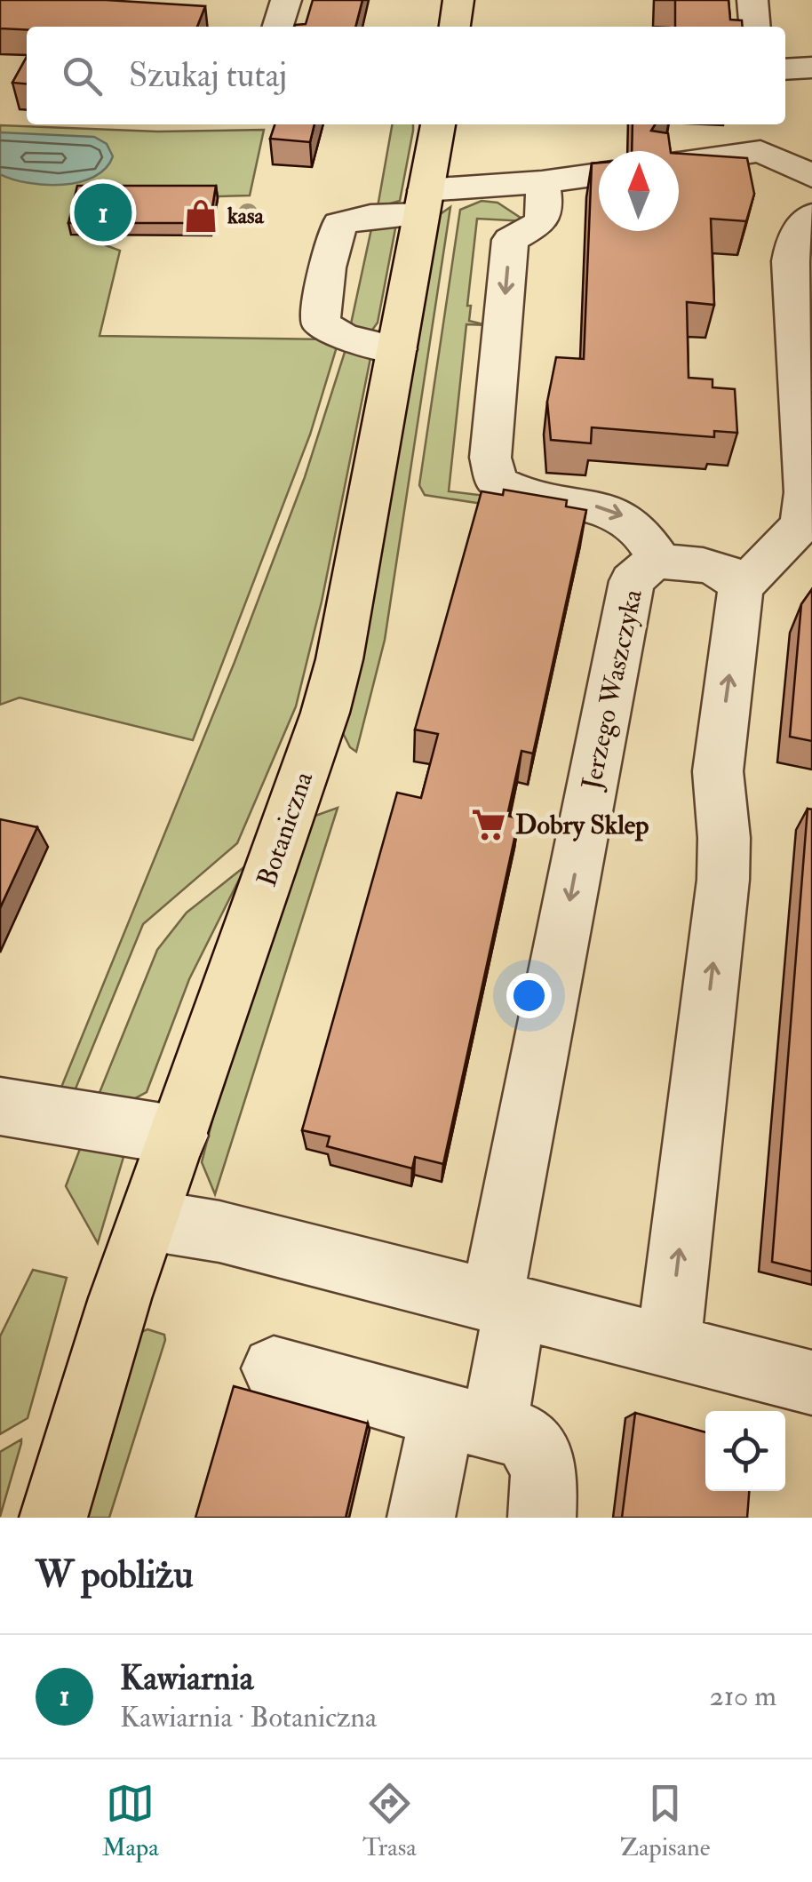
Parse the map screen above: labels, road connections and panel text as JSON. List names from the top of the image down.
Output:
{
  "streets": {
    "main road": ["Botaniczna"],
    "street": ["Jerzego Waszczyka"]
  },
  "places": {
    "shop": ["kasa"],
    "supermarket": ["Dobry Sklep"]
  },
  "north": "top",
  "page": {
    "search": "Szukaj tutaj",
    "pins": "1",
    "heading": "W pobliżu",
    "list": [
      {
        "mark": "1",
        "name": "Kawiarnia",
        "note": "Kawiarnia · Botaniczna",
        "value": "210 m"
      }
    ],
    "nav": ["Mapa", "Trasa", "Zapisane"]
  }
}
